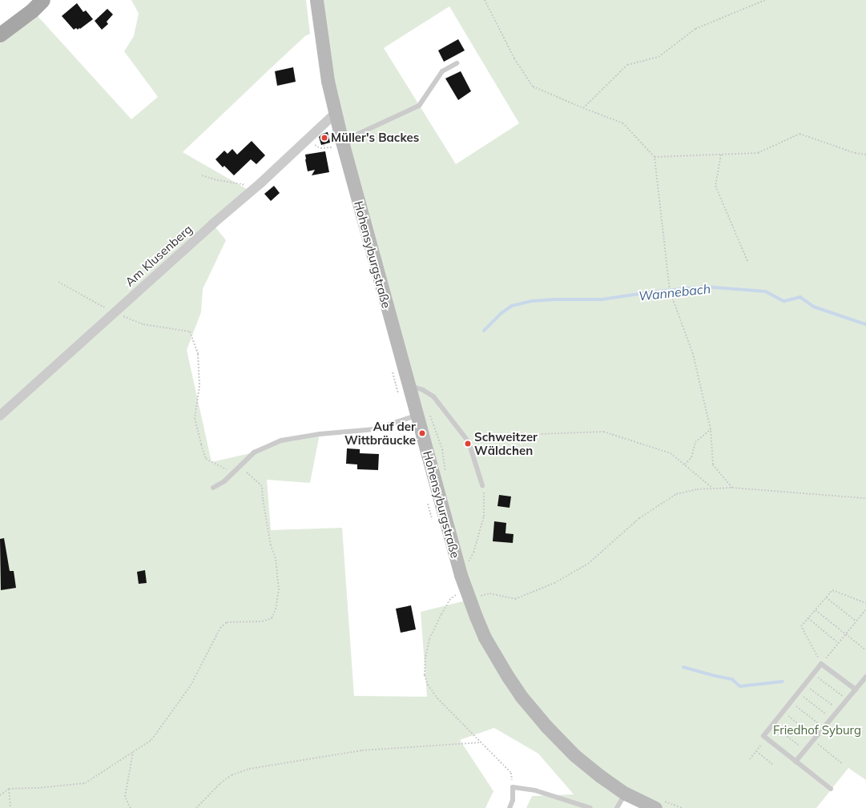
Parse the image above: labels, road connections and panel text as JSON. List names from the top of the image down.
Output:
{
  "streets": {
    "main road": ["Hohensyburgstraße"],
    "street": ["Am Klusenberg"]
  },
  "crossings": [
    ["Hohensyburgstraße", "Am Klusenberg"]
  ],
  "water": ["Wannebach"],
  "parks": ["Friedhof Syburg"],
  "places": ["Müller's Backes", "Auf der Wittbräucke", "Schweitzer Wäldchen"]
}
